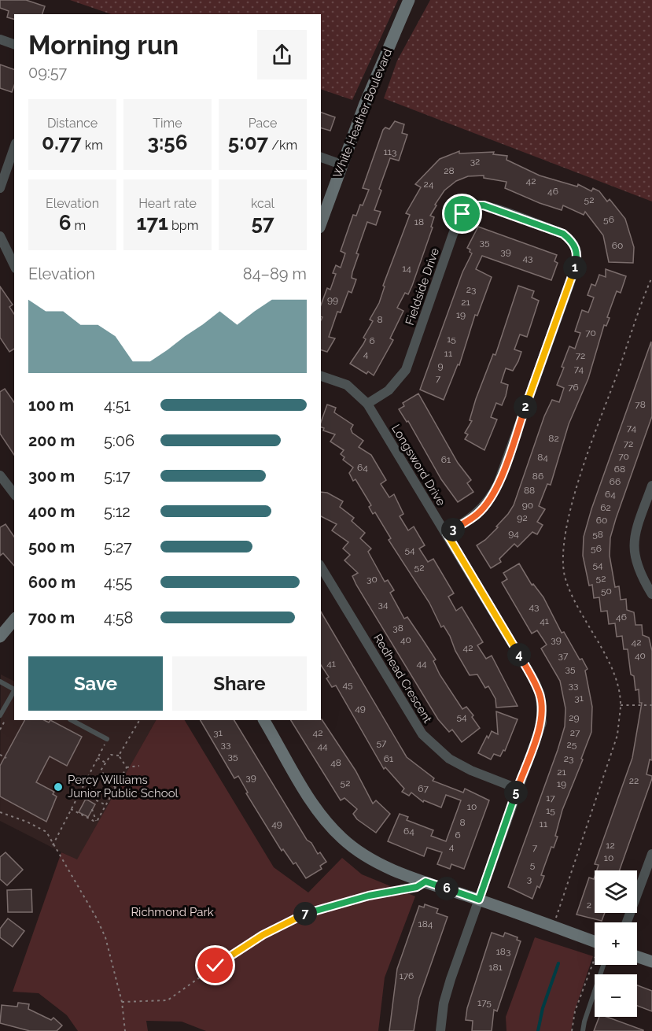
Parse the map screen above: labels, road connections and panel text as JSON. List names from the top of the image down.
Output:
{
  "streets": {
    "street": [
      "White Heather Boulevard",
      "Fieldside Drive",
      "Longsword Drive",
      "Redhead Crescent"
    ]
  },
  "crossings": [
    ["Fieldside Drive", "Longsword Drive"],
    ["Longsword Drive", "Redhead Crescent"]
  ],
  "parks": ["Richmond Park"],
  "places": ["Percy Williams Junior Public School"],
  "house_numbers": [
    "113",
    "32",
    "28",
    "42",
    "24",
    "46",
    "52",
    "56",
    "18",
    "35",
    "60",
    "39",
    "43",
    "14",
    "23",
    "99",
    "21",
    "19",
    "8",
    "70",
    "15",
    "6",
    "11",
    "4",
    "72",
    "9",
    "74",
    "7",
    "76",
    "78",
    "74",
    "82",
    "72",
    "70",
    "84",
    "61",
    "64",
    "68",
    "86",
    "66",
    "88",
    "64",
    "90",
    "62",
    "92",
    "60",
    "94",
    "58",
    "56",
    "54",
    "54",
    "52",
    "52",
    "30",
    "50",
    "34",
    "43",
    "46",
    "41",
    "38",
    "40",
    "39",
    "42",
    "42",
    "37",
    "40",
    "41",
    "44",
    "35",
    "45",
    "33",
    "31",
    "49",
    "54",
    "29",
    "31",
    "42",
    "27",
    "57",
    "33",
    "25",
    "44",
    "35",
    "61",
    "23",
    "48",
    "21",
    "39",
    "22",
    "52",
    "19",
    "67",
    "17",
    "10",
    "15",
    "8",
    "49",
    "11",
    "64",
    "6",
    "12",
    "4",
    "7",
    "10",
    "5",
    "3",
    "2",
    "184",
    "183",
    "181",
    "176",
    "175"
  ],
  "page": {
    "heading": ["Morning run", "09:57"],
    "stats": [
      ["Distance", "0.77 km"],
      ["Time", "3:56"],
      ["Pace", "5:07 /km"],
      ["Elevation", "6 m"],
      ["Heart rate", "171 bpm"],
      ["kcal", "57"]
    ],
    "chart": ["Elevation", "84–89 m"],
    "pins": [
      "1",
      "2",
      "3",
      "4",
      "5",
      "6",
      "7"
    ],
    "list": [
      {
        "name": "100 m",
        "note": "4:51"
      },
      {
        "name": "200 m",
        "note": "5:06"
      },
      {
        "name": "300 m",
        "note": "5:17"
      },
      {
        "name": "400 m",
        "note": "5:12"
      },
      {
        "name": "500 m",
        "note": "5:27"
      },
      {
        "name": "600 m",
        "note": "4:55"
      },
      {
        "name": "700 m",
        "note": "4:58"
      }
    ],
    "buttons": ["Save", "Share"],
    "map_buttons": ["+", "−"]
  }
}
